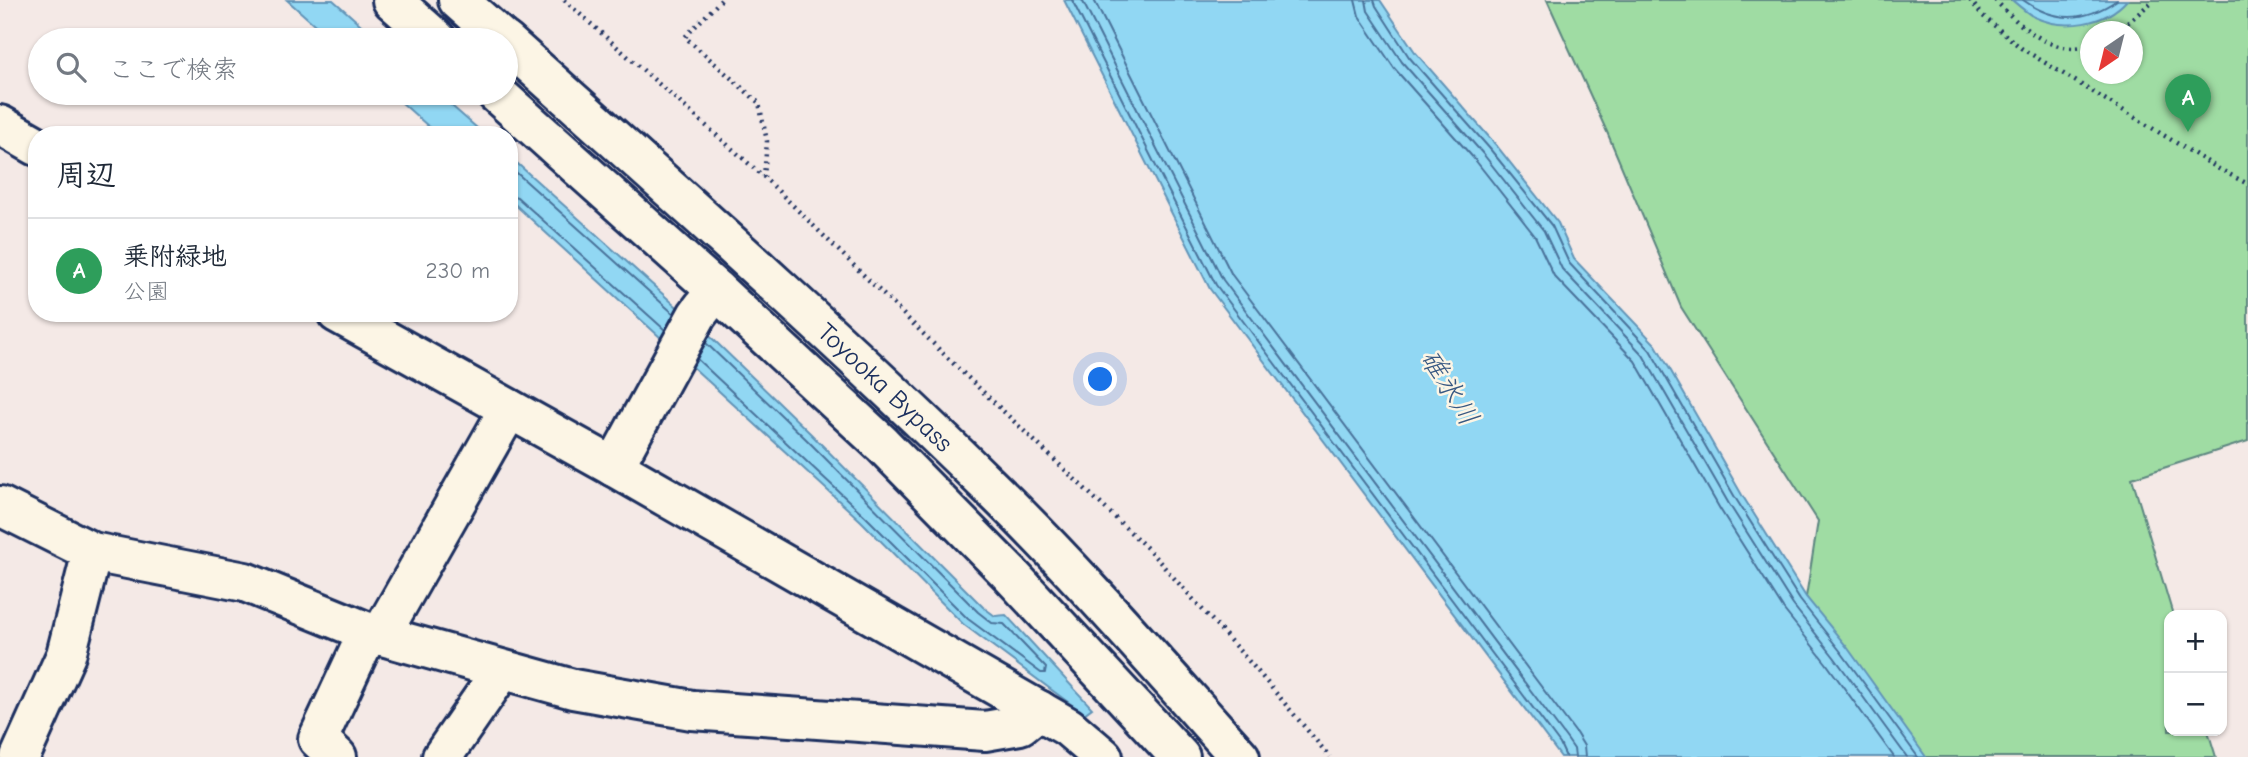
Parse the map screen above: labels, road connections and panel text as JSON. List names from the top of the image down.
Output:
{
  "streets": {
    "main road": ["Toyooka Bypass"]
  },
  "water": ["碓氷川"],
  "north": "bottom left",
  "page": {
    "search": "ここで検索",
    "pins": "A",
    "heading": "周辺",
    "list": [
      {
        "mark": "A",
        "name": "乗附緑地",
        "note": "公園",
        "value": "230 m"
      }
    ],
    "map_buttons": ["+", "−"]
  }
}
